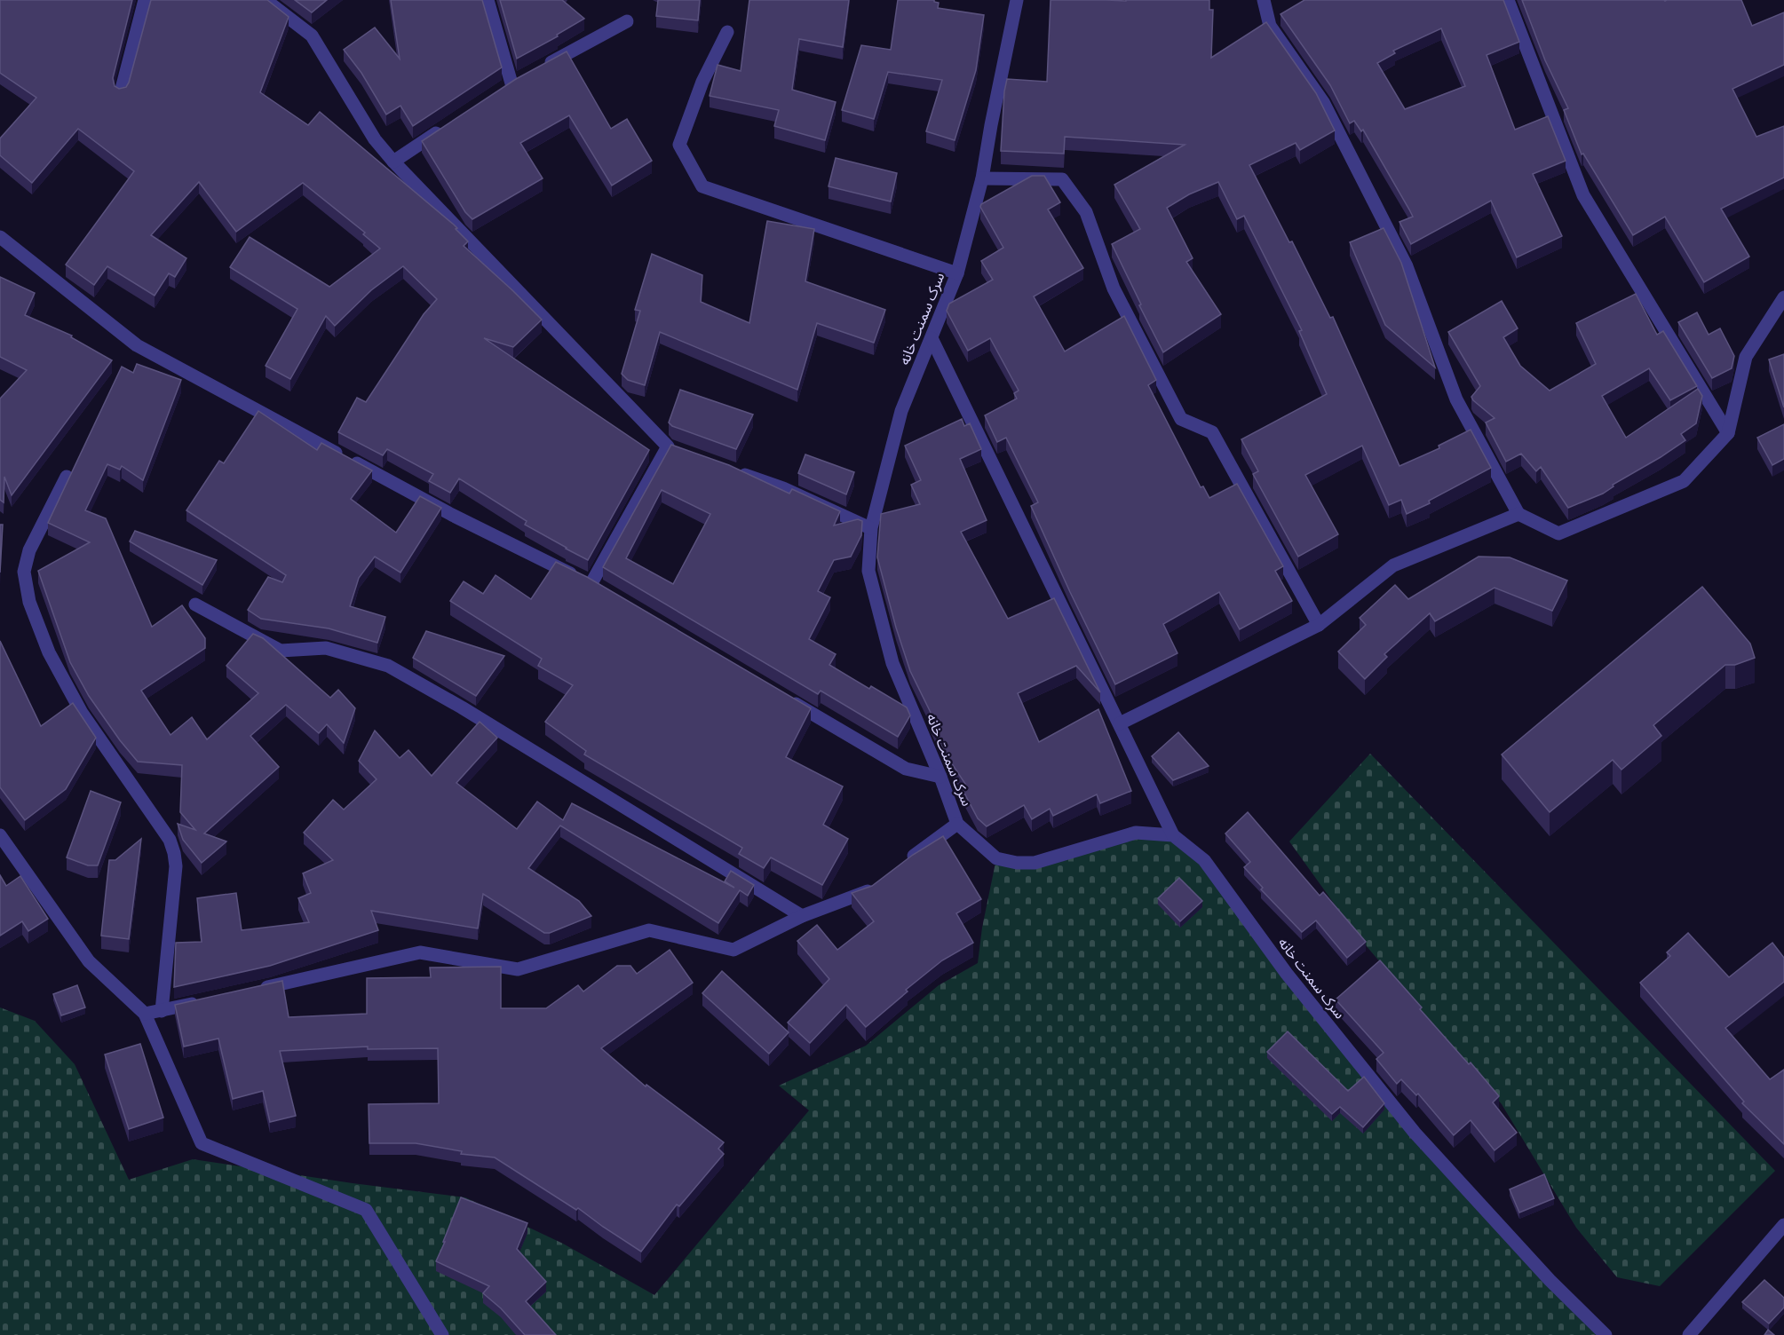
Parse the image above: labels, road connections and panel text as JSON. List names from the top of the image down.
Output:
{
  "streets": {
    "street": ["سرک سمنت خانه"]
  }
}
